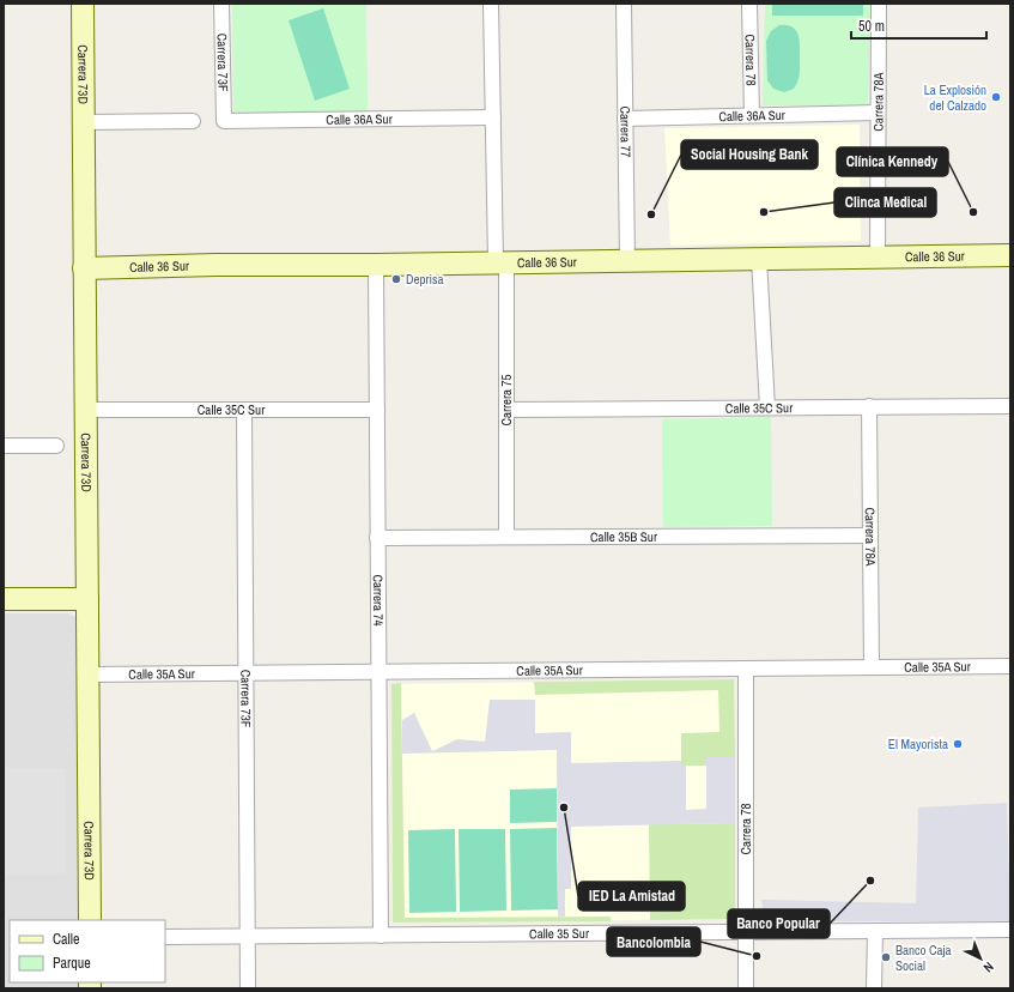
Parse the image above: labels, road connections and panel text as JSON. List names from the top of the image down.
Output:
{
  "streets": {
    "street": [
      "Carrera 78",
      "Carrera 73F",
      "Carrera 73D",
      "Carrera 78A",
      "Calle 36A Sur",
      "Carrera 77",
      "Calle 36 Sur",
      "Carrera 75",
      "Calle 35C Sur",
      "Calle 35B Sur",
      "Carrera 74",
      "Calle 35A Sur",
      "Calle 35 Sur"
    ]
  },
  "crossings": [
    ["Carrera 78", "Calle 36A Sur"],
    ["Carrera 78", "Calle 35A Sur"],
    ["Carrera 78", "Calle 35 Sur"],
    ["Carrera 73F", "Calle 36A Sur"],
    ["Carrera 73F", "Calle 35C Sur"],
    ["Carrera 73F", "Calle 35A Sur"],
    ["Carrera 73F", "Calle 35 Sur"],
    ["Carrera 73D", "Calle 36 Sur"],
    ["Carrera 73D", "Calle 35C Sur"],
    ["Carrera 73D", "Calle 35A Sur"],
    ["Carrera 78A", "Calle 36A Sur"],
    ["Carrera 78A", "Calle 36 Sur"],
    ["Carrera 78A", "Calle 35C Sur"],
    ["Carrera 78A", "Calle 35B Sur"],
    ["Carrera 78A", "Calle 35A Sur"],
    ["Calle 36A Sur", "Carrera 77"],
    ["Calle 36A Sur", "Carrera 75"],
    ["Carrera 77", "Calle 36 Sur"],
    ["Calle 36 Sur", "Carrera 75"],
    ["Calle 36 Sur", "Carrera 74"],
    ["Carrera 75", "Calle 35C Sur"],
    ["Carrera 75", "Calle 35B Sur"],
    ["Calle 35C Sur", "Carrera 74"],
    ["Calle 35B Sur", "Carrera 74"],
    ["Carrera 74", "Calle 35A Sur"],
    ["Carrera 74", "Calle 35 Sur"]
  ],
  "places": [
    "La Explosión del Calzado",
    "Clinca Medical",
    "Clínica Kennedy",
    "Social Housing Bank",
    "Deprisa",
    "El Mayorista",
    "IED La Amistad",
    "Banco Popular",
    "Bancolombia",
    "Banco Caja Social"
  ],
  "legend": ["Calle", "Parque"],
  "scale_bar": "50 m",
  "north": "bottom right"
}
